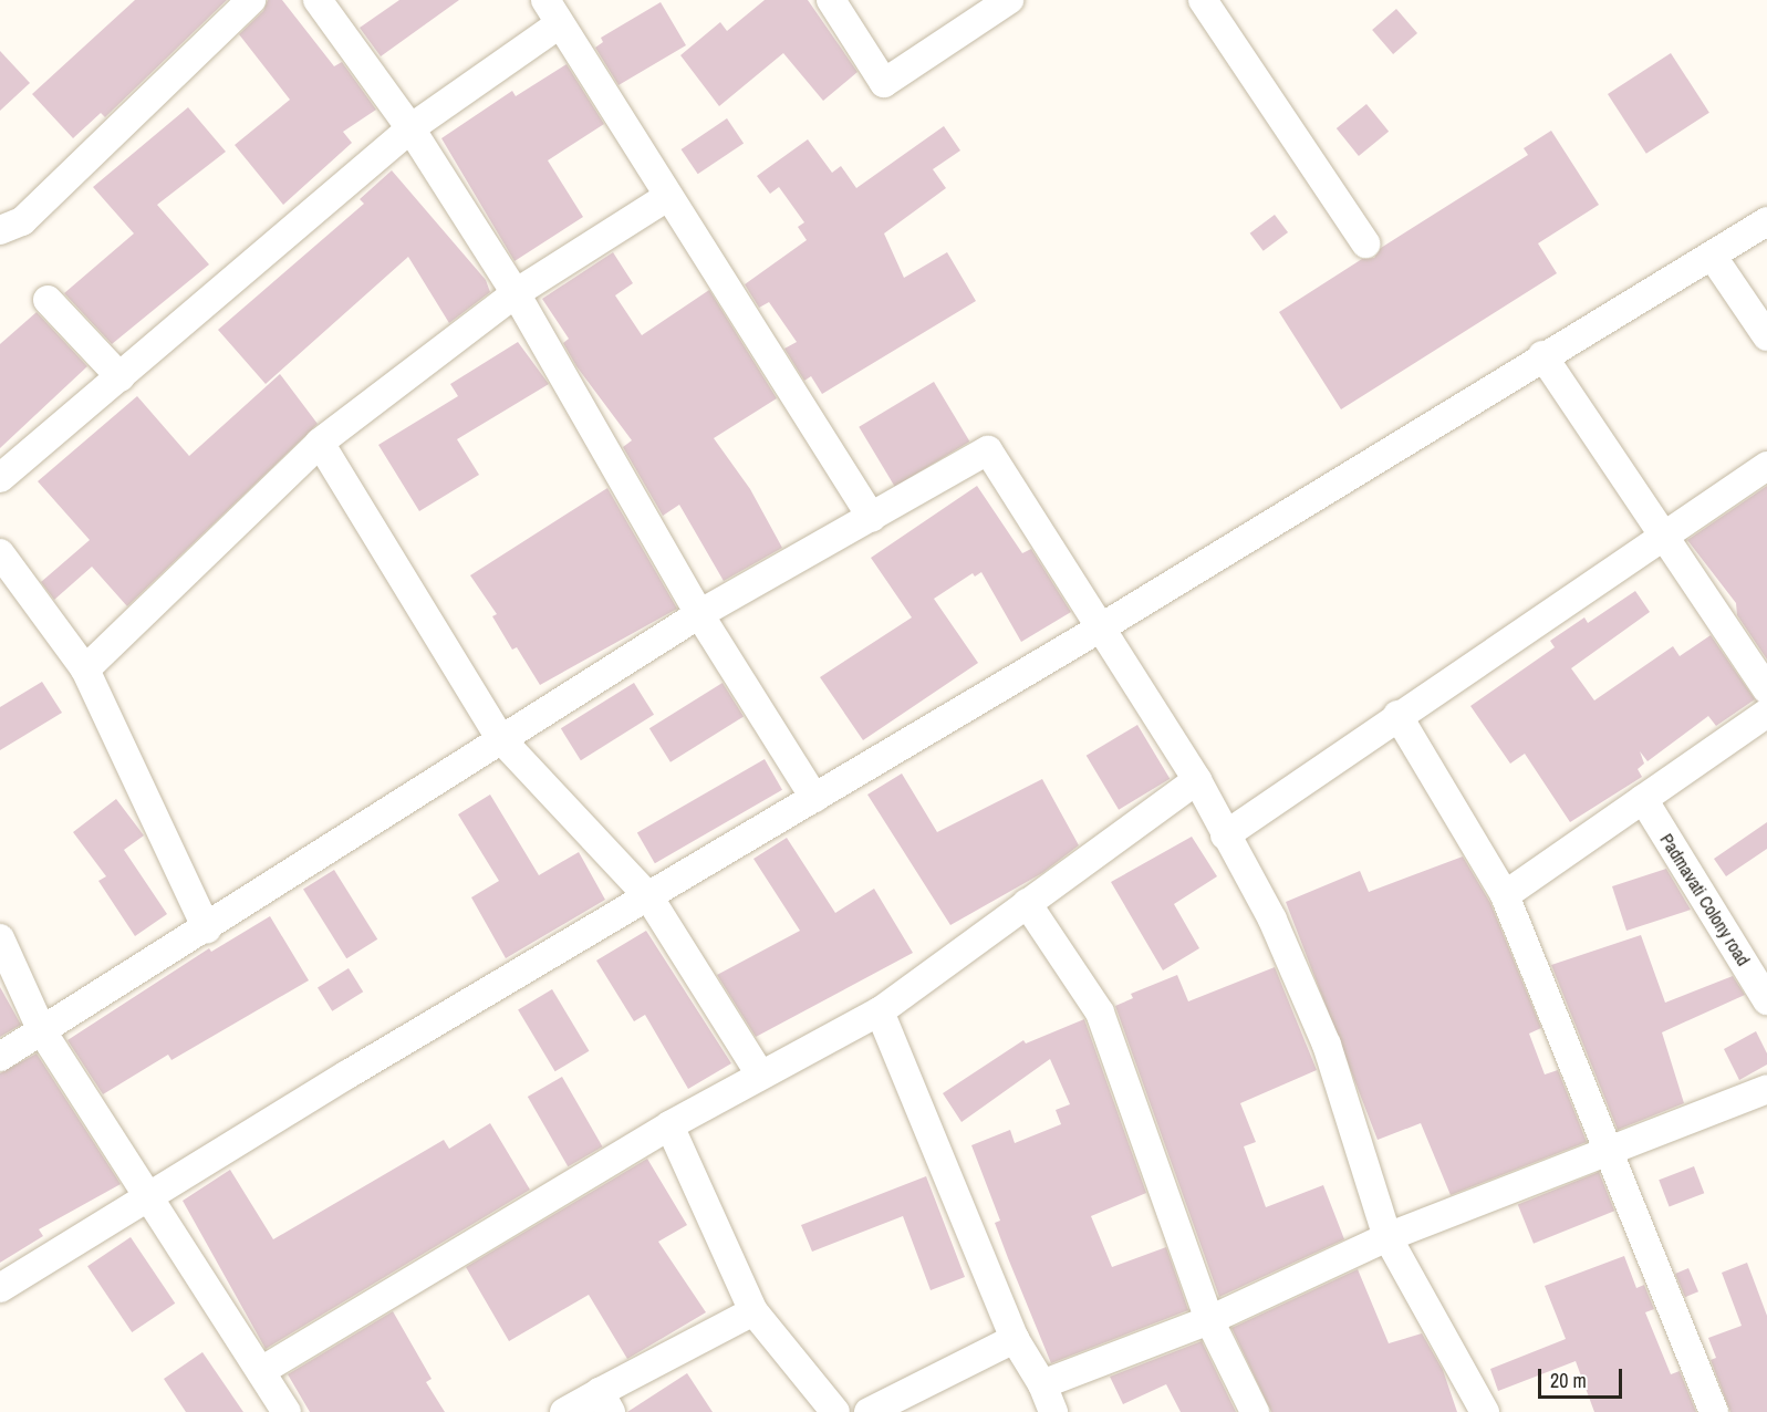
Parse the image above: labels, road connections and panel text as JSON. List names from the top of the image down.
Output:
{
  "streets": {
    "street": ["Padmavati Colony road"]
  },
  "scale_bar": "20 m"
}
